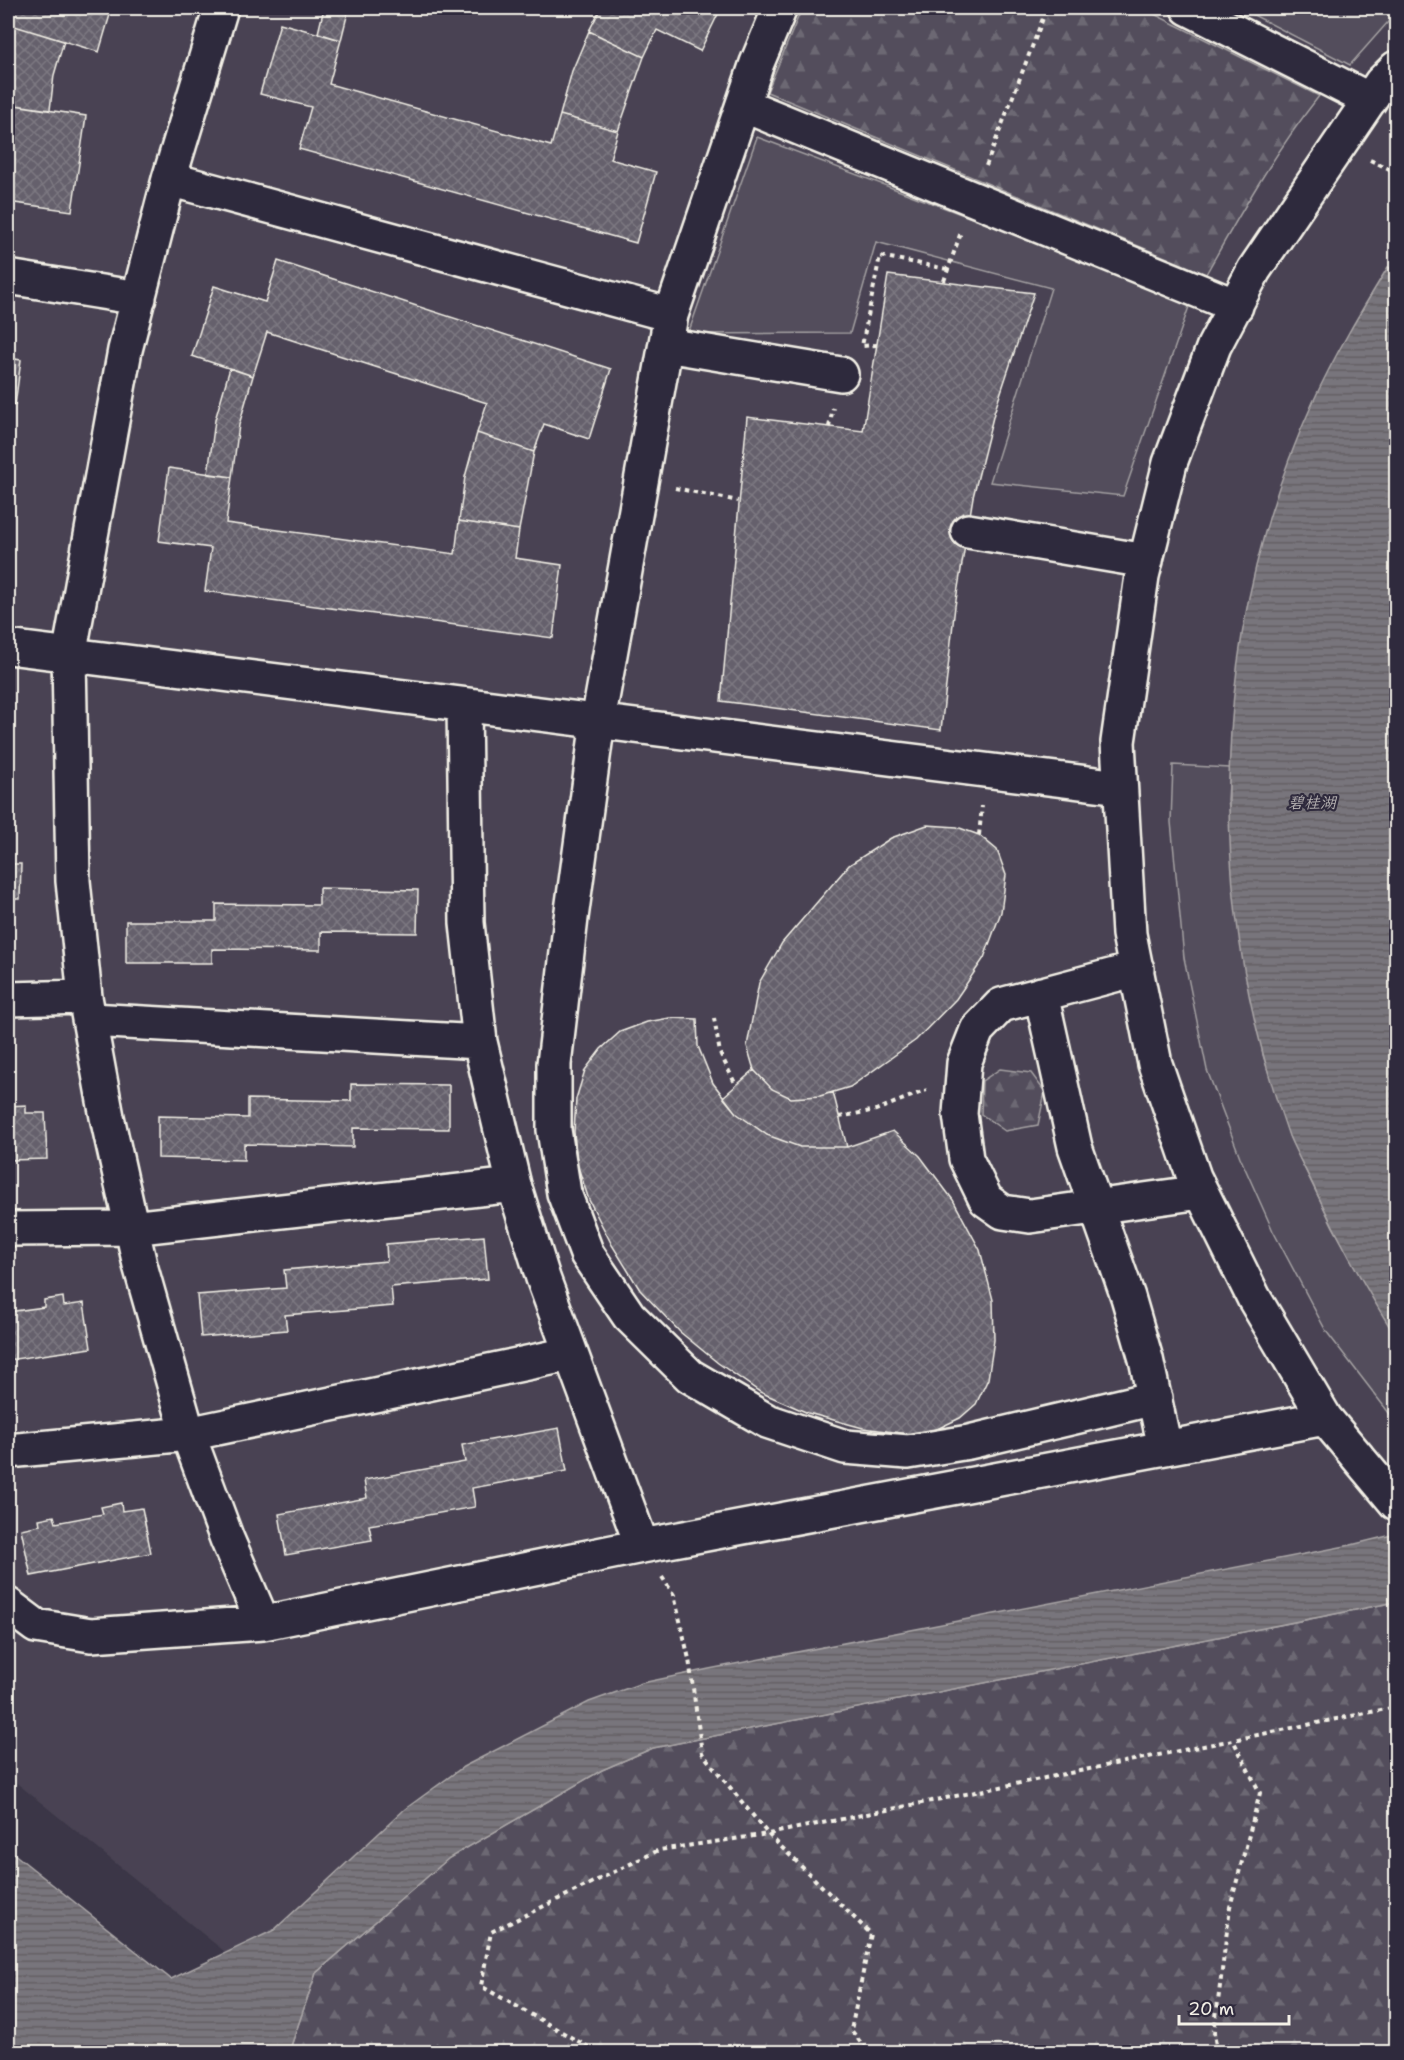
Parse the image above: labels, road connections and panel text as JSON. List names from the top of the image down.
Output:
{
  "water": ["碧桂湖"],
  "scale_bar": "20 m"
}
